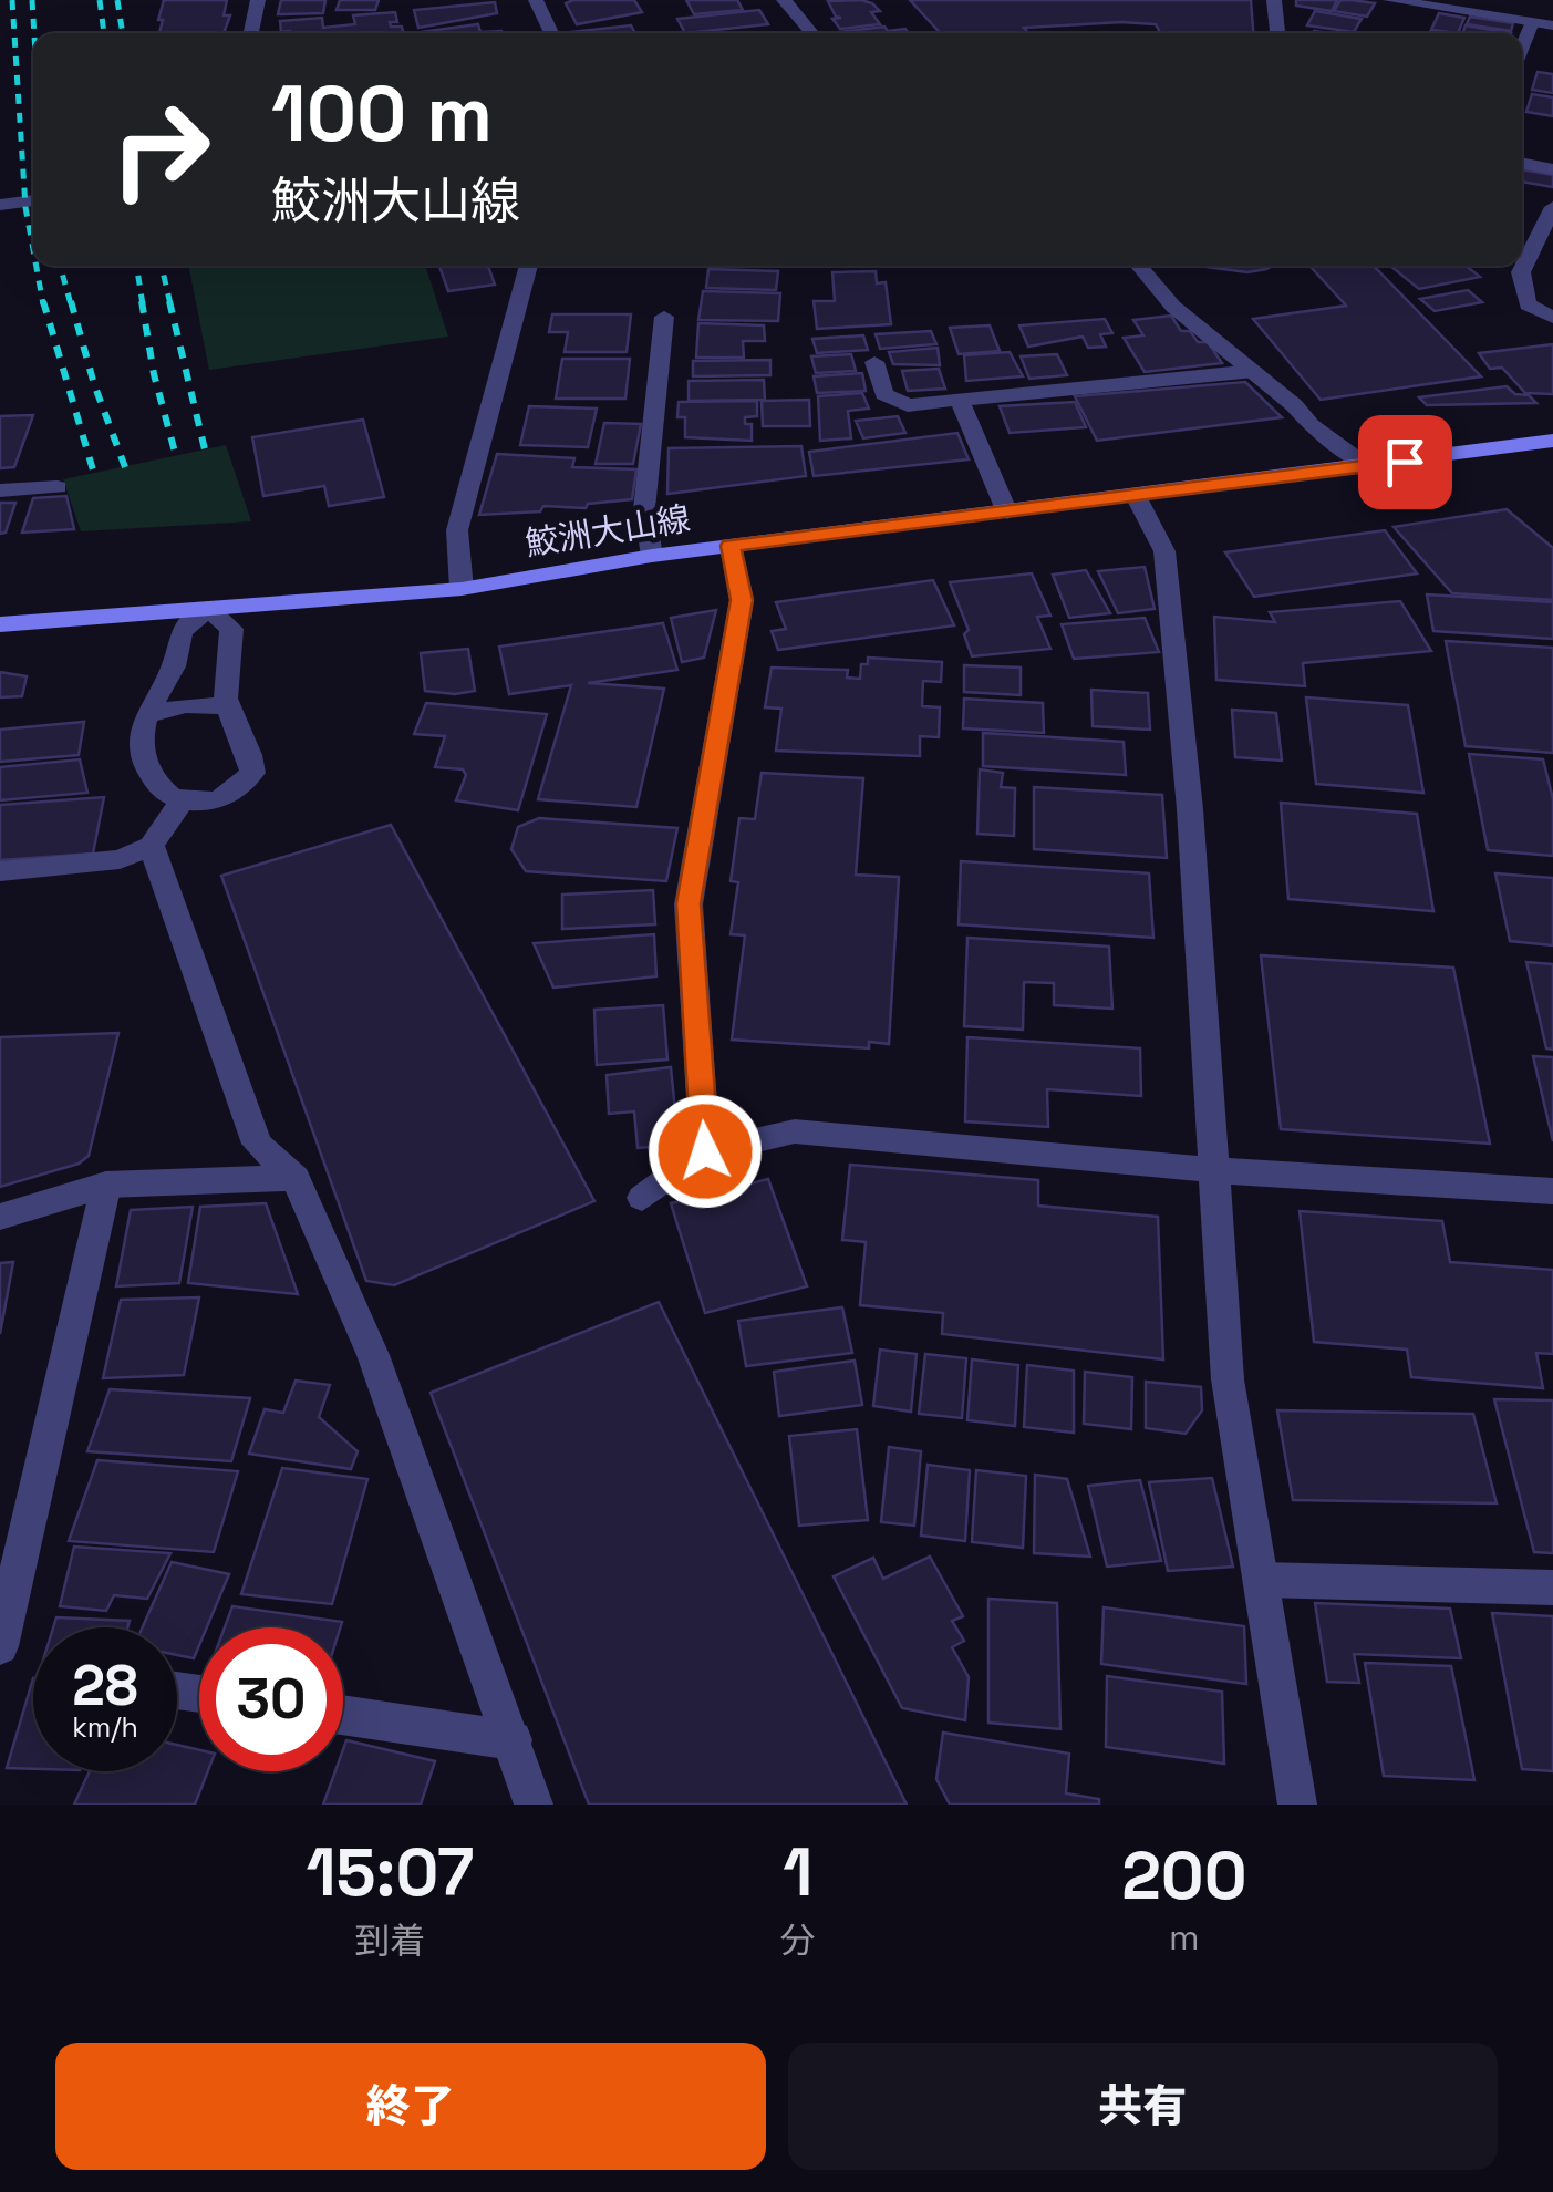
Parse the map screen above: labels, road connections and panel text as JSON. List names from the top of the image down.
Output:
{
  "streets": {
    "main road": ["鮫洲大山線"]
  },
  "page": {
    "turn": ["100 m", "鮫洲大山線"],
    "speed": "28 km/h",
    "limit": "30",
    "eta": [
      "15:07",
      "到着",
      "1",
      "分",
      "200",
      "m"
    ],
    "buttons": ["終了", "共有"]
  }
}
